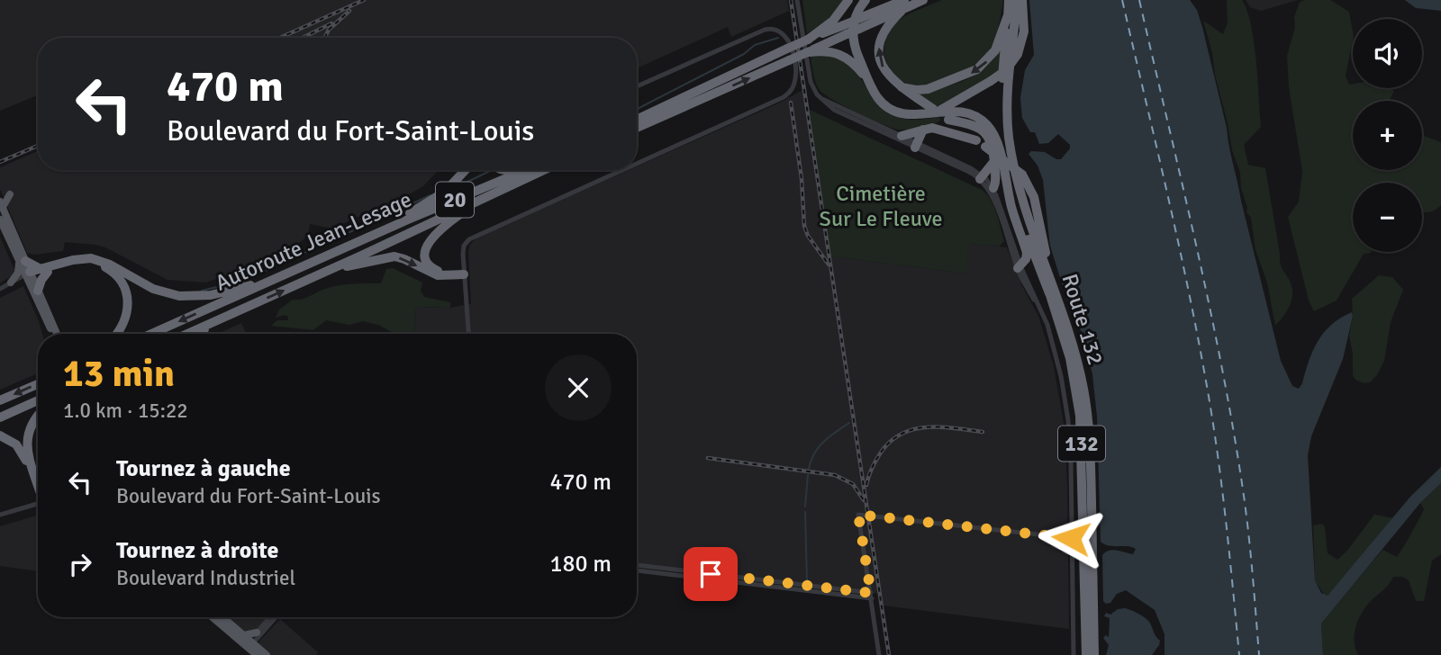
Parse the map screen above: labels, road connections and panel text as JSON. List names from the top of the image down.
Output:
{
  "streets": {
    "highway": [
      "20",
      "Autoroute Jean-Lesage",
      "Route 132",
      "132"
    ]
  },
  "parks": ["Cimetière Sur Le Fleuve"],
  "page": {
    "map_buttons": ["+", "−"],
    "turn": ["470 m", "Boulevard du Fort-Saint-Louis"],
    "heading": ["13 min", "1.0 km · 15:22"],
    "list": [
      {
        "name": "Tournez à gauche",
        "note": "Boulevard du Fort-Saint-Louis",
        "value": "470 m"
      },
      {
        "name": "Tournez à droite",
        "note": "Boulevard Industriel",
        "value": "180 m"
      }
    ]
  }
}
